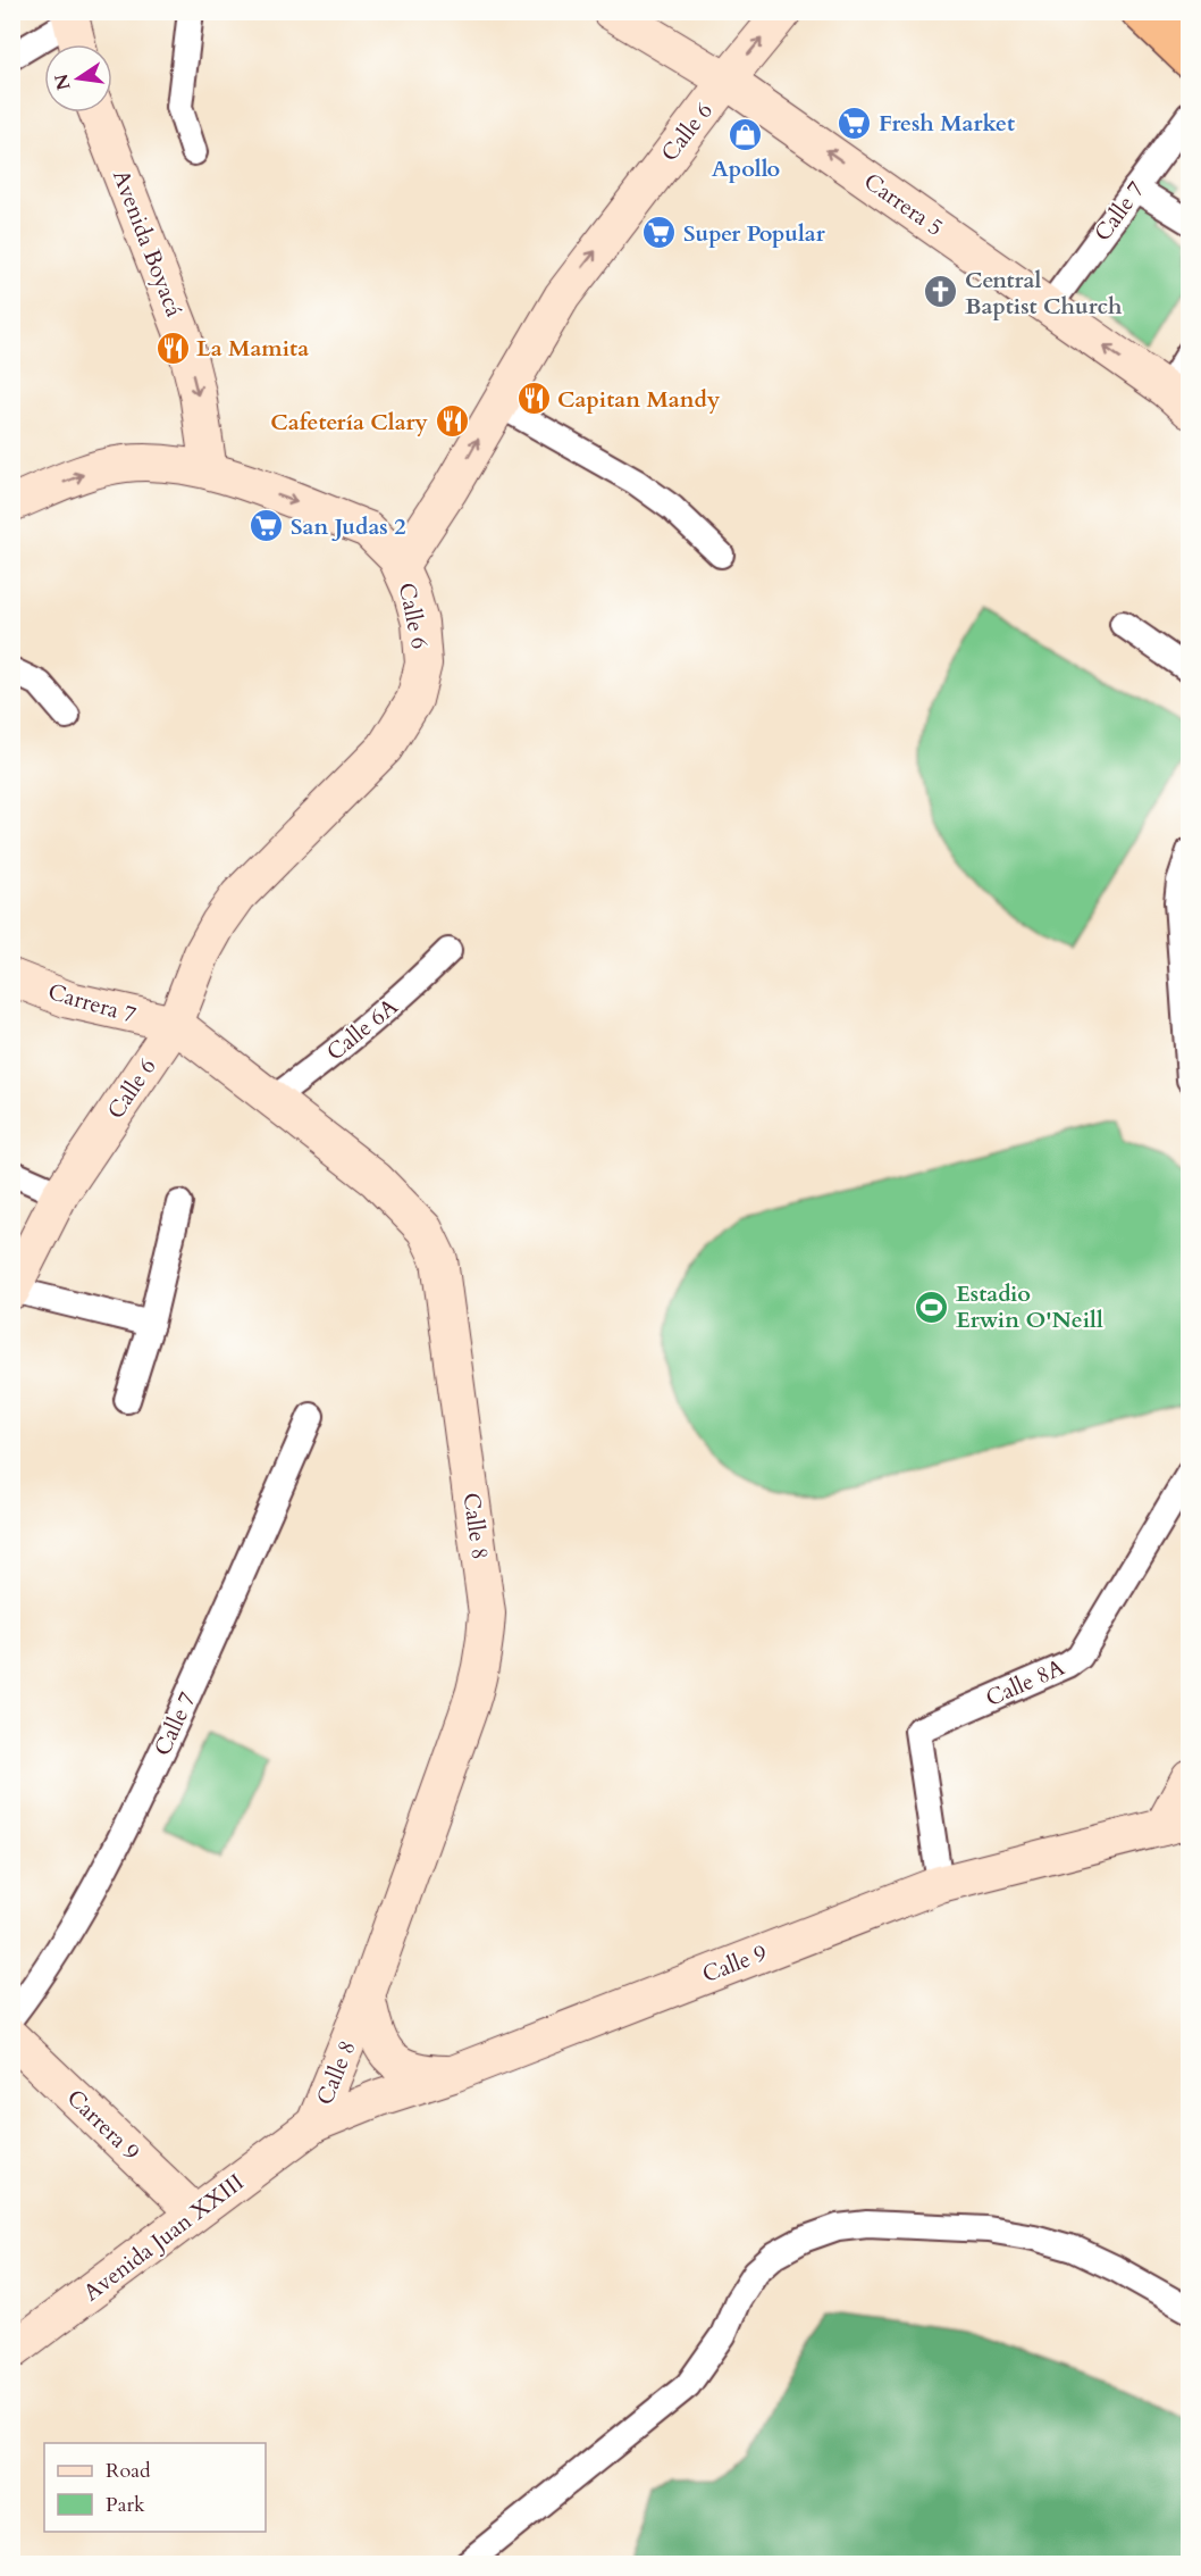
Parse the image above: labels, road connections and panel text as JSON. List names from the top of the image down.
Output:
{
  "streets": {
    "street": [
      "Calle 6",
      "Carrera 5",
      "Calle 7",
      "Avenida Boyacá",
      "Carrera 7",
      "Calle 6A",
      "Calle 8",
      "Calle 8A",
      "Calle 9",
      "Carrera 9",
      "Avenida Juan XXIII"
    ]
  },
  "crossings": [
    ["Calle 6", "Carrera 5"],
    ["Calle 6", "Carrera 7"],
    ["Calle 6", "Calle 8"],
    ["Carrera 5", "Calle 7"],
    ["Carrera 7", "Calle 8"],
    ["Calle 6A", "Calle 8"],
    ["Calle 8", "Calle 9"],
    ["Calle 8", "Avenida Juan XXIII"],
    ["Calle 8A", "Calle 9"],
    ["Calle 9", "Avenida Juan XXIII"],
    ["Carrera 9", "Avenida Juan XXIII"]
  ],
  "one_way": ["Calle 6", "Carrera 5", "Avenida Boyacá"],
  "places": {
    "supermarket": ["Fresh Market", "Super Popular", "San Judas 2"],
    "shop": ["Apollo"],
    "church": ["Central Baptist Church"],
    "restaurant": ["La Mamita", "Capitan Mandy", "Cafetería Clary"],
    "sports": ["Estadio Erwin O'Neill"]
  },
  "legend": ["Road", "Park"],
  "north": "left"
}
